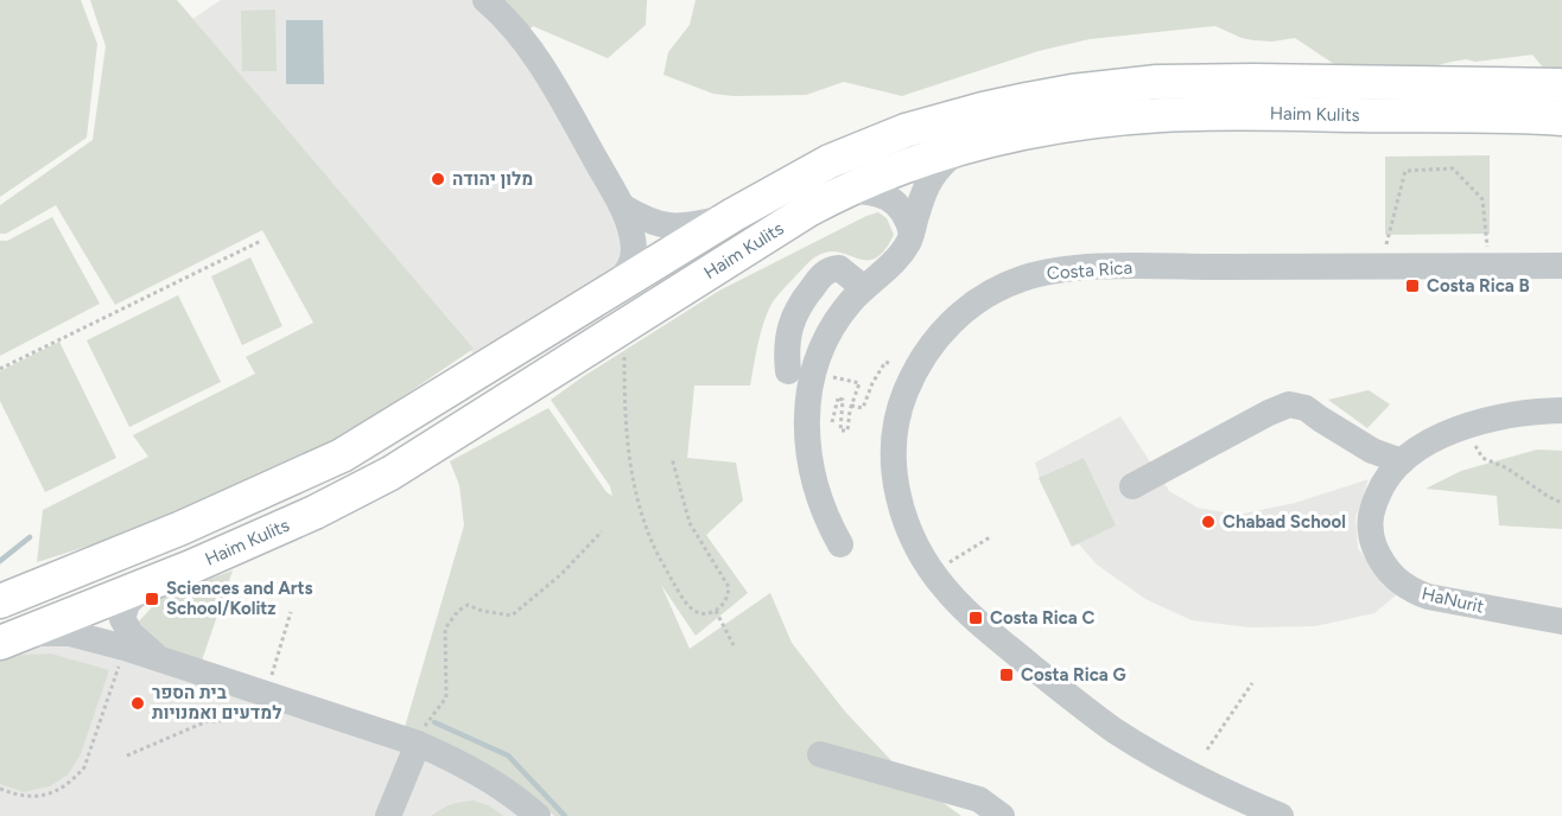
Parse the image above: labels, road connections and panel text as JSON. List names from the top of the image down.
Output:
{
  "streets": {
    "main road": ["Haim Kulits"],
    "street": ["Costa Rica", "HaNurit"]
  },
  "places": {
    "other": ["מלון יהודה", "Chabad School", "בית הספר למדעים ואמנויות"],
    "transit": [
      "Costa Rica B",
      "Sciences and Arts School/Kolitz",
      "Costa Rica C",
      "Costa Rica G"
    ]
  }
}
